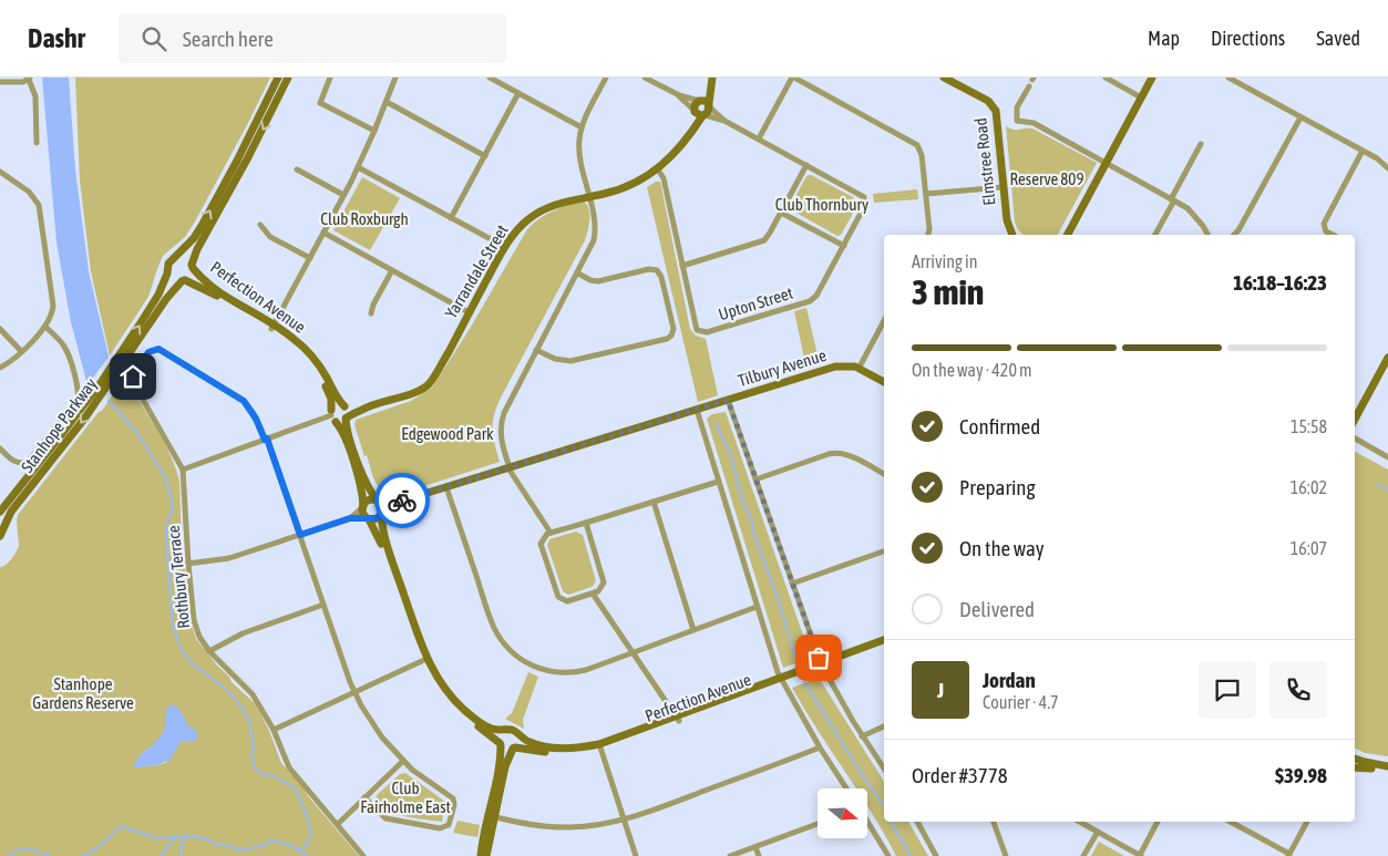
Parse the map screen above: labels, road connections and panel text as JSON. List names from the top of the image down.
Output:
{
  "streets": {
    "main road": [
      "Elmstree Road",
      "Yarrandale Street",
      "Perfection Avenue",
      "Tilbury Avenue",
      "Stanhope Parkway"
    ],
    "street": ["Upton Street", "Rothbury Terrace"]
  },
  "crossings": [
    ["Yarrandale Street", "Perfection Avenue"],
    ["Yarrandale Street", "Upton Street"],
    ["Perfection Avenue", "Tilbury Avenue"],
    ["Perfection Avenue", "Stanhope Parkway"]
  ],
  "parks": [
    "Reserve 809",
    "Club Thornbury",
    "Club Roxburgh",
    "Edgewood Park",
    "Stanhope Gardens Reserve",
    "Club Fairholme East"
  ],
  "north": "right",
  "page": {
    "header": "Dashr",
    "search": "Search here",
    "nav": ["Map", "Directions", "Saved"],
    "heading": ["3 min", "Arriving in", "16:18–16:23"],
    "panel": [
      "Jordan",
      "Courier · 4.7",
      "Order #3778",
      "$39.98"
    ],
    "bar": "On the way · 420 m",
    "list": [
      ["Confirmed", "15:58"],
      ["Preparing", "16:02"],
      ["On the way", "16:07"],
      "Delivered"
    ],
    "round": "J"
  }
}
